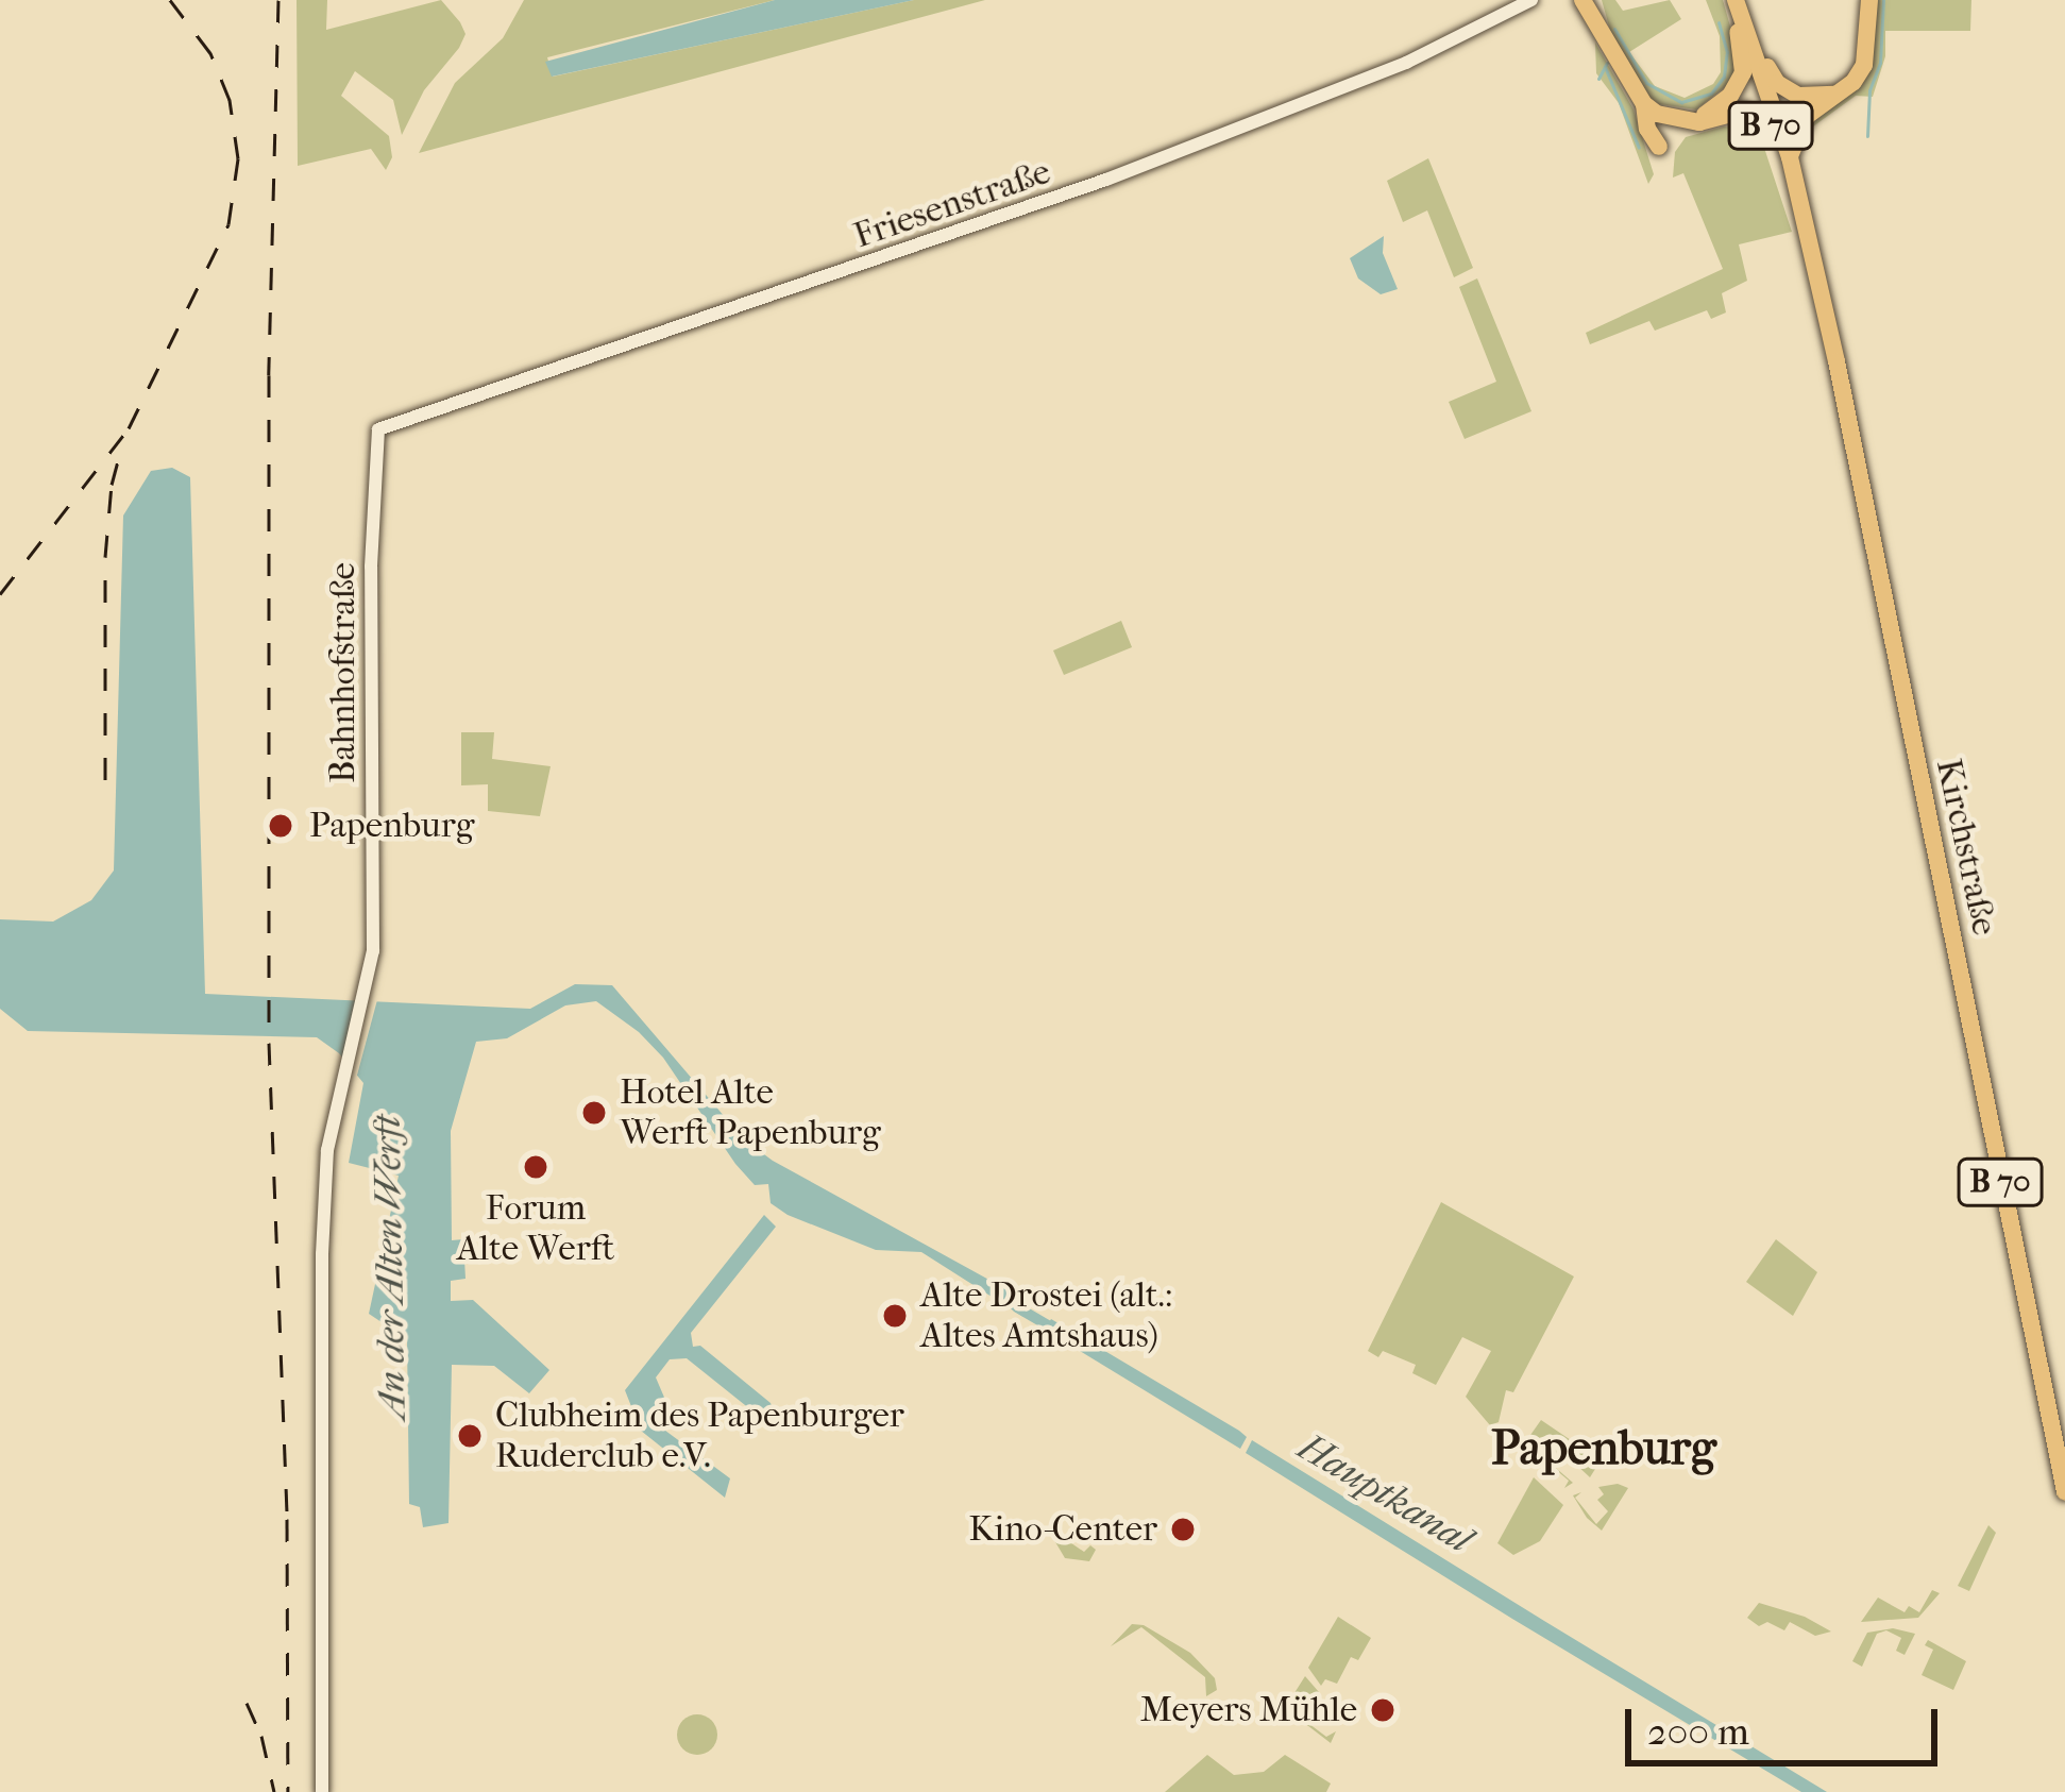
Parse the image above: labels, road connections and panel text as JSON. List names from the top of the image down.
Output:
{
  "streets": {
    "main road": ["B 70", "Kirchstraße"],
    "street": ["Friesenstraße", "Bahnhofstraße"]
  },
  "crossings": [
    ["B 70", "Kirchstraße"],
    ["Friesenstraße", "Bahnhofstraße"]
  ],
  "districts": ["Papenburg"],
  "water": ["An der Alten Werft", "Hauptkanal"],
  "places": [
    "Papenburg",
    "Hotel Alte Werft Papenburg",
    "Forum Alte Werft",
    "Alte Drostei (alt.: Altes Amtshaus)",
    "Clubheim des Papenburger Ruderclub e.V.",
    "Kino-Center",
    "Meyers Mühle"
  ],
  "scale_bar": "200 m"
}
